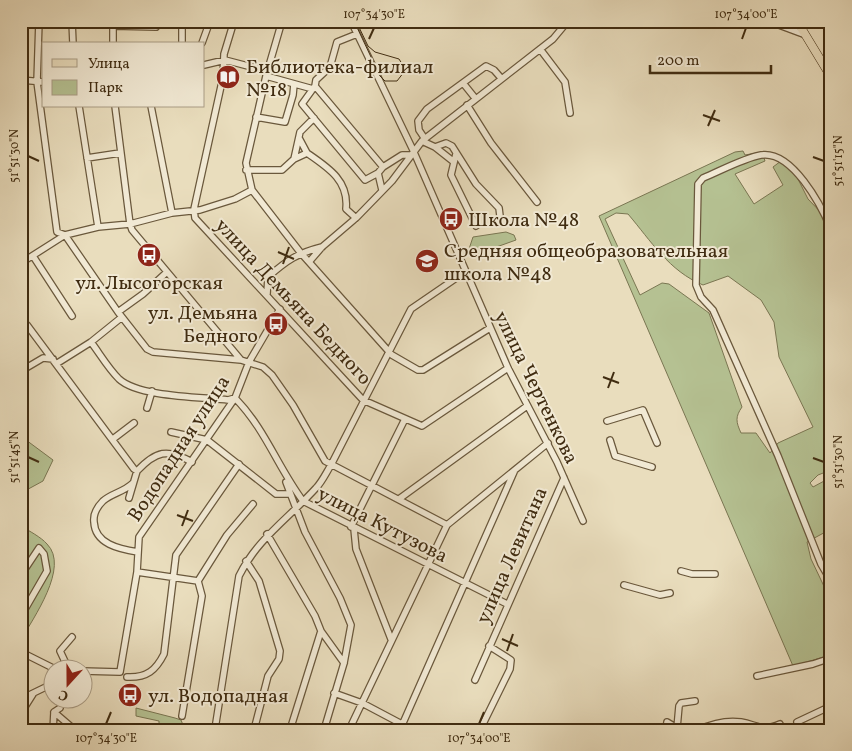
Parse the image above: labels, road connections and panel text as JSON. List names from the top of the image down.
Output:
{
  "streets": {
    "street": [
      "улица Демьяна Бедного",
      "улица Чертенкова",
      "Водопадная улица",
      "улица Кутузова",
      "улица Левитана"
    ]
  },
  "crossings": [
    ["улица Демьяна Бедного", "улица Чертенкова"],
    ["улица Демьяна Бедного", "Водопадная улица"],
    ["улица Чертенкова", "улица Левитана"],
    ["Водопадная улица", "улица Кутузова"],
    ["улица Кутузова", "улица Левитана"]
  ],
  "places": {
    "library": ["Библиотека-филиал №18"],
    "bus stop": [
      "Школа №48",
      "ул. Лысогорская",
      "ул. Демьяна Бедного",
      "ул. Водопадная"
    ],
    "school or university": ["Средняя общеобразовательная школа №48"]
  },
  "legend": ["Улица", "Парк"],
  "scale_bar": "200 m",
  "north": "bottom",
  "coordinates": [
    "107°34'30\"E",
    "107°34'00\"E",
    "51°51'30\"N",
    "51°51'15\"N",
    "51°51'45\"N"
  ]
}
